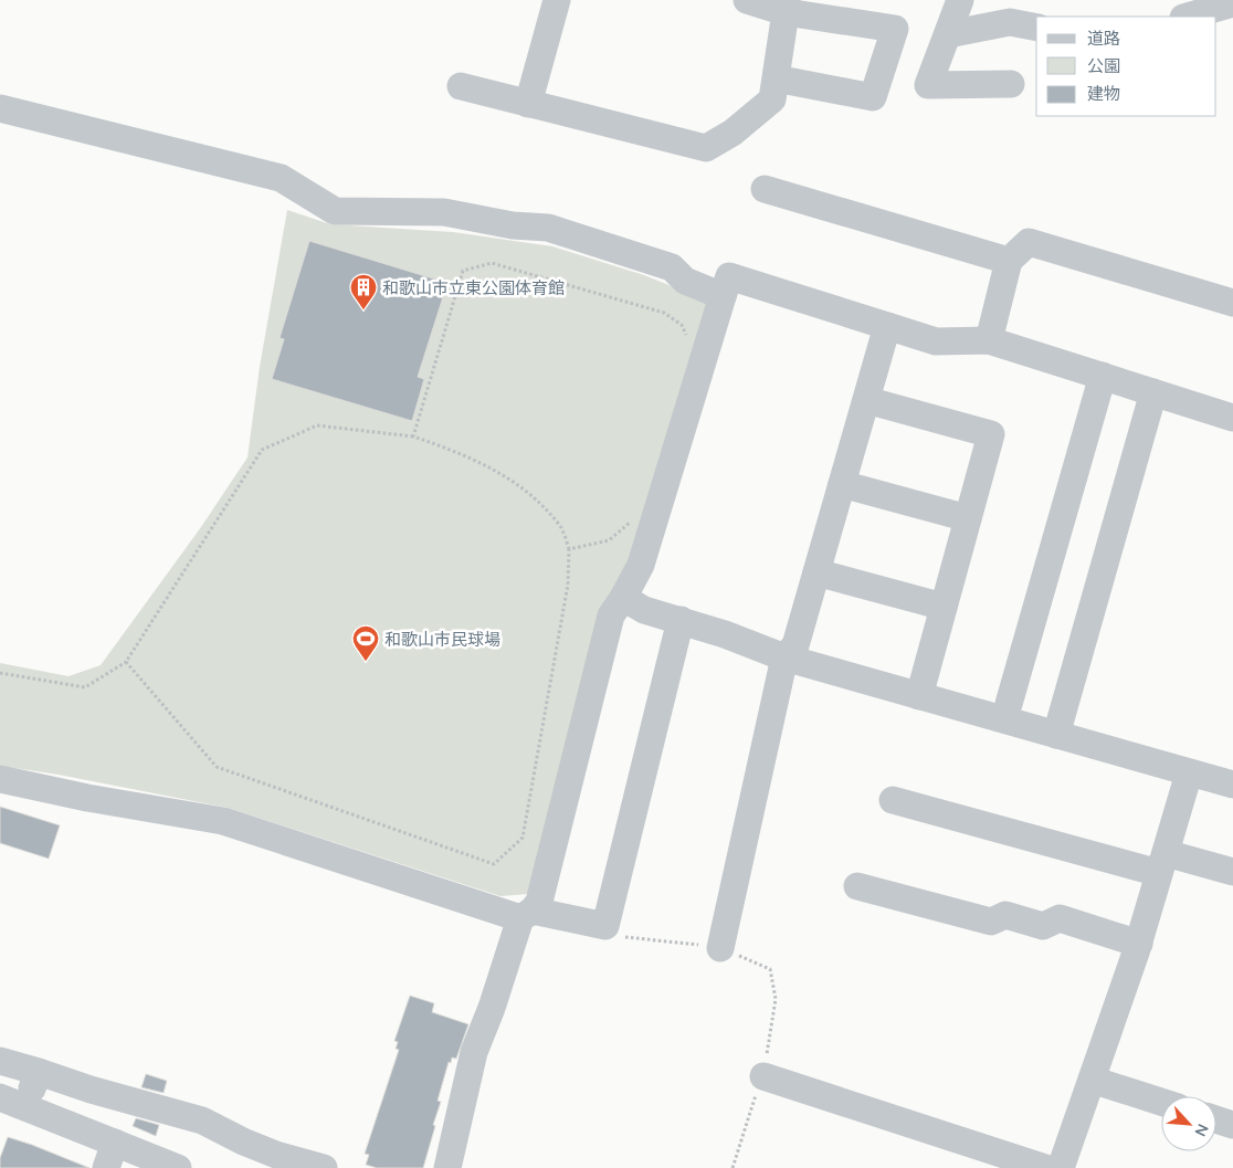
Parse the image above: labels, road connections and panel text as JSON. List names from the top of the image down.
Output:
{
  "places": {
    "building": ["和歌山市立東公園体育館"],
    "sports": ["和歌山市民球場"]
  },
  "legend": ["道路", "公園", "建物"],
  "north": "bottom right"
}
